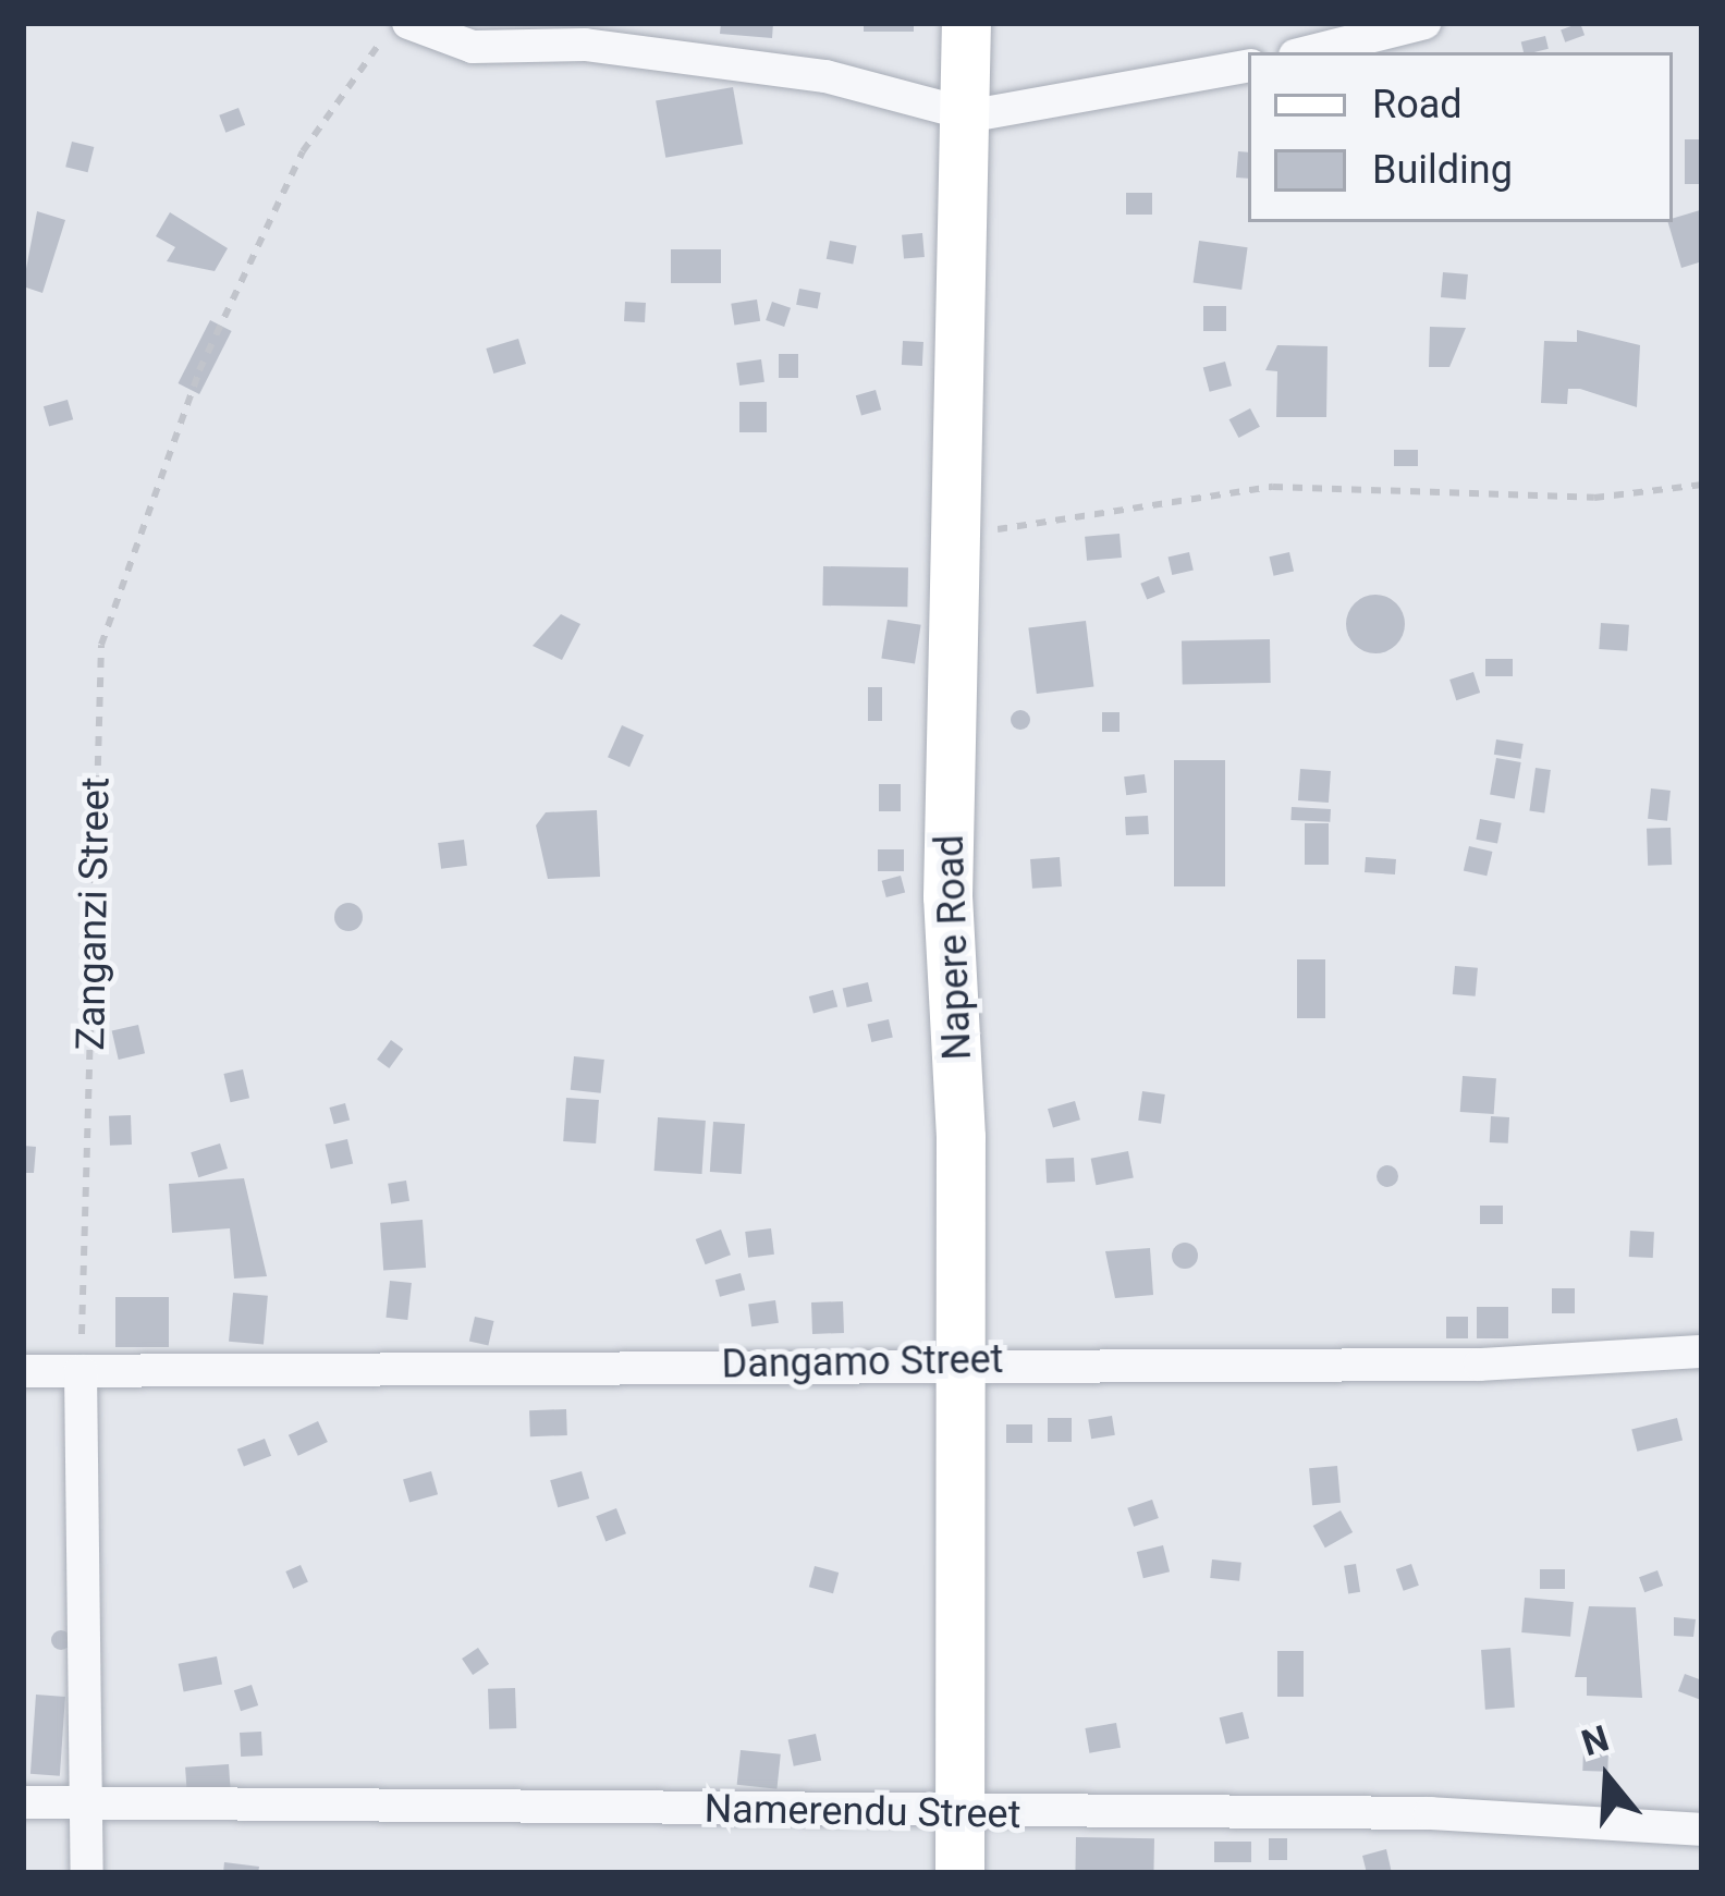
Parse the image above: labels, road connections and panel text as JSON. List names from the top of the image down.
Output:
{
  "streets": {
    "street": ["Napere Road", "Dangamo Street", "Namerendu Street"],
    "path": ["Zanganzi Street"]
  },
  "crossings": [
    ["Zanganzi Street", "Dangamo Street"],
    ["Napere Road", "Dangamo Street"],
    ["Napere Road", "Namerendu Street"]
  ],
  "legend": ["Road", "Building"],
  "north": "top"
}
